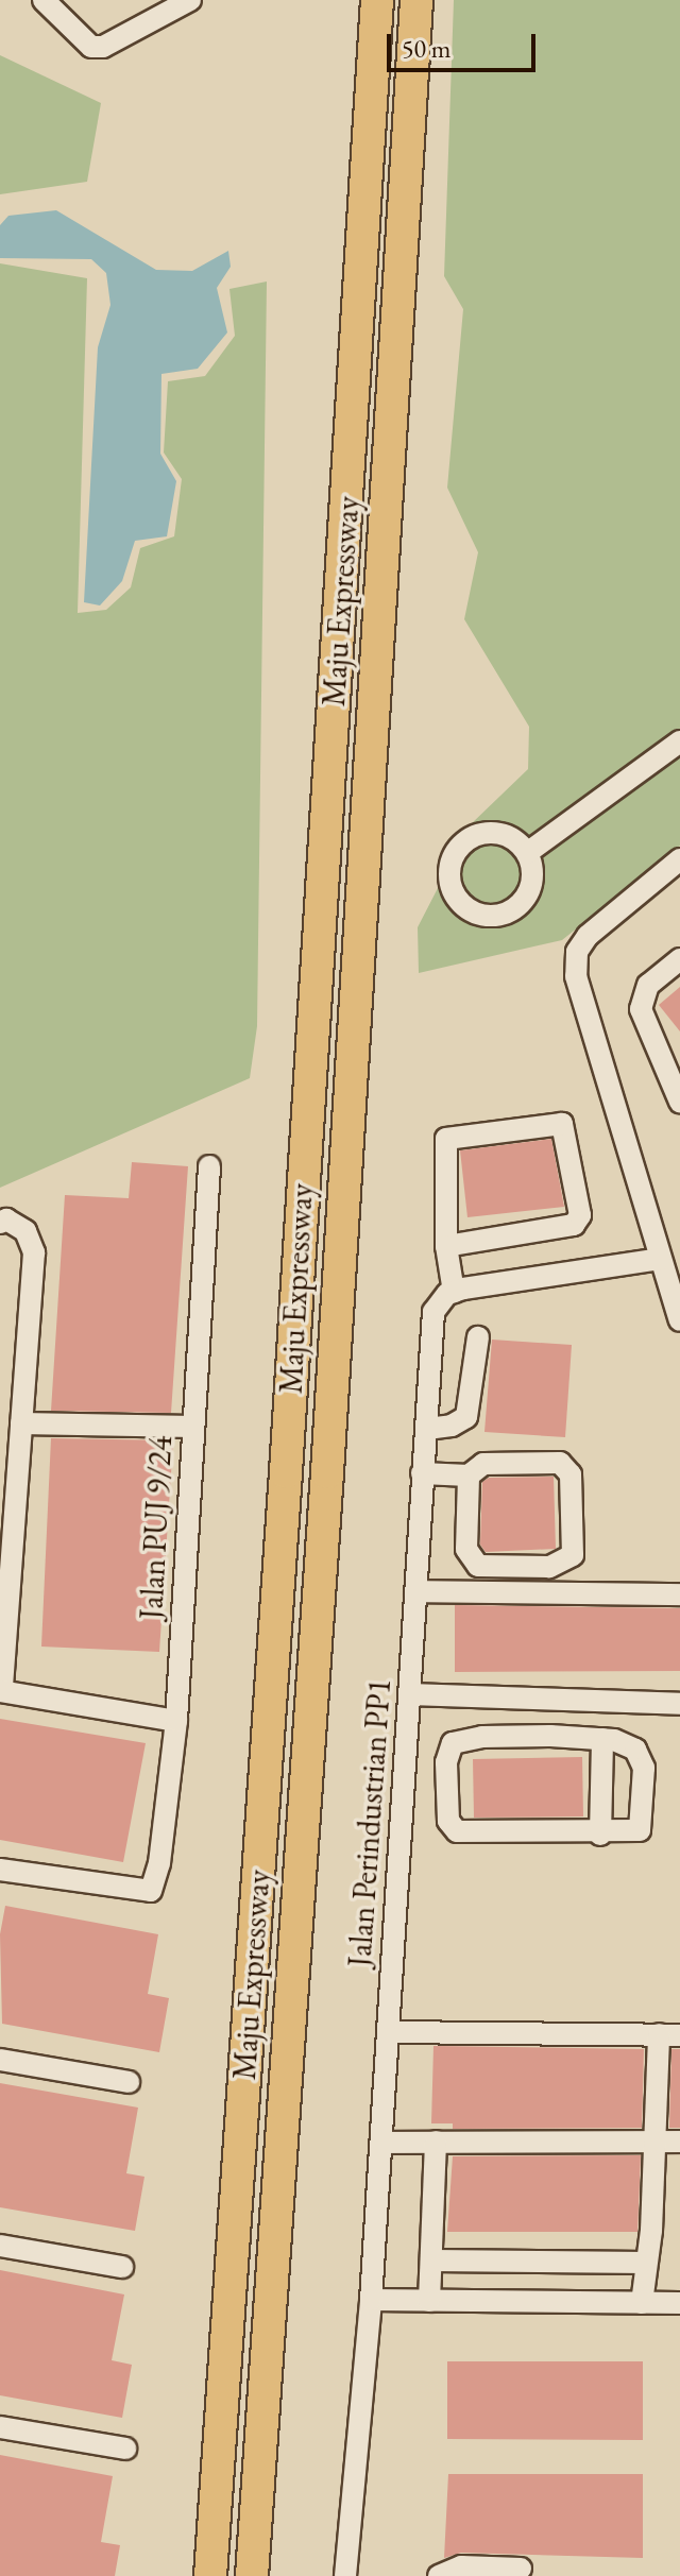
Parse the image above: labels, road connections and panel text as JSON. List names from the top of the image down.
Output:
{
  "streets": {
    "highway": ["Maju Expressway"],
    "street": ["Jalan PUJ 9/24", "Jalan Perindustrian PP1"]
  },
  "scale_bar": "50 m"
}
